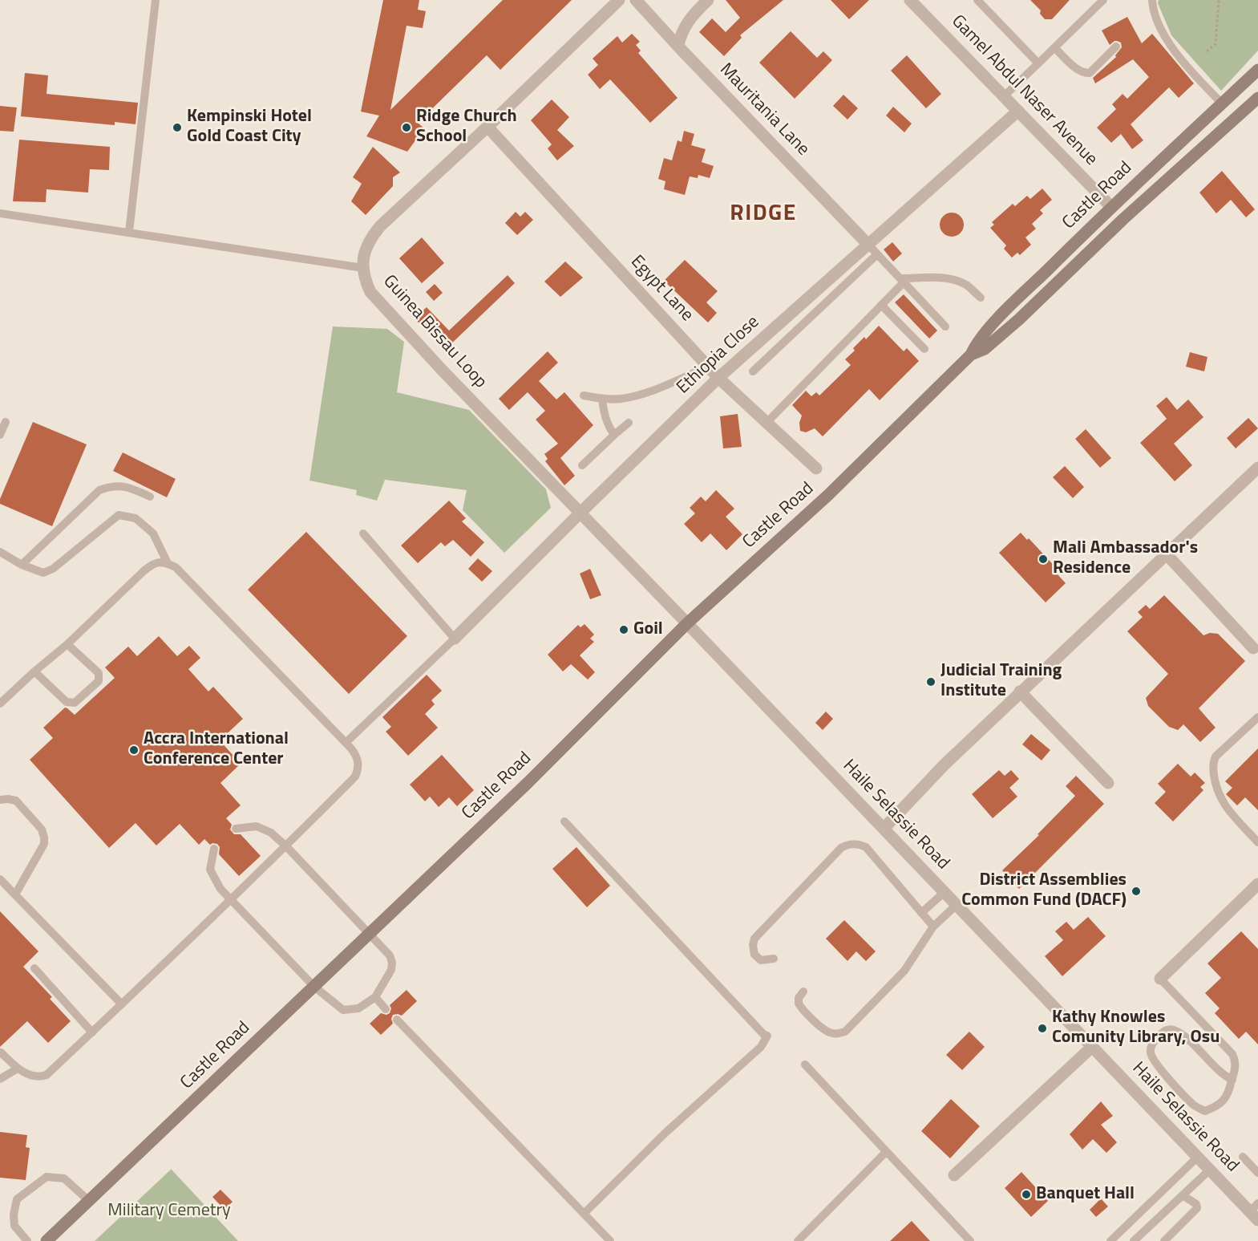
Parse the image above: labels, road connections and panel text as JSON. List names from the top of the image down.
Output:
{
  "streets": {
    "main road": ["Castle Road"],
    "street": [
      "Gamel Abdul Naser Avenue",
      "Mauritania Lane",
      "Egypt Lane",
      "Guinea Bissau Loop",
      "Ethiopia Close",
      "Haile Selassie Road"
    ]
  },
  "crossings": [
    ["Gamel Abdul Naser Avenue", "Castle Road"],
    ["Gamel Abdul Naser Avenue", "Ethiopia Close"],
    ["Mauritania Lane", "Ethiopia Close"],
    ["Castle Road", "Guinea Bissau Loop"],
    ["Castle Road", "Haile Selassie Road"],
    ["Egypt Lane", "Guinea Bissau Loop"],
    ["Egypt Lane", "Ethiopia Close"],
    ["Guinea Bissau Loop", "Ethiopia Close"],
    ["Guinea Bissau Loop", "Haile Selassie Road"]
  ],
  "districts": ["RIDGE"],
  "parks": ["Military Cemetry"],
  "places": [
    "Kempinski Hotel Gold Coast City",
    "Ridge Church School",
    "Mali Ambassador's Residence",
    "Goil",
    "Judicial Training Institute",
    "Accra International Conference Center",
    "District Assemblies Common Fund (DACF)",
    "Kathy Knowles Comunity Library, Osu",
    "Banquet Hall"
  ]
}
